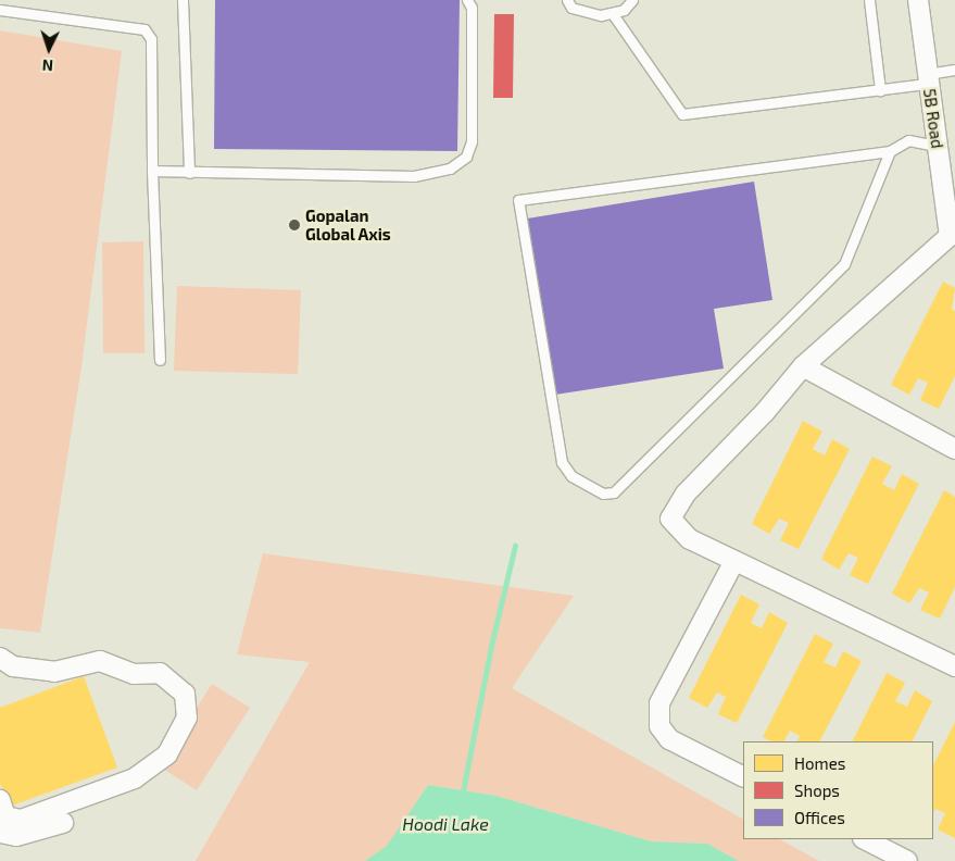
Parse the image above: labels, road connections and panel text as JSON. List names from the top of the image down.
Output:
{
  "streets": {
    "street": ["5B Road"]
  },
  "water": ["Hoodi Lake"],
  "places": ["Gopalan Global Axis"],
  "legend": ["Homes", "Shops", "Offices"],
  "north": "bottom"
}
